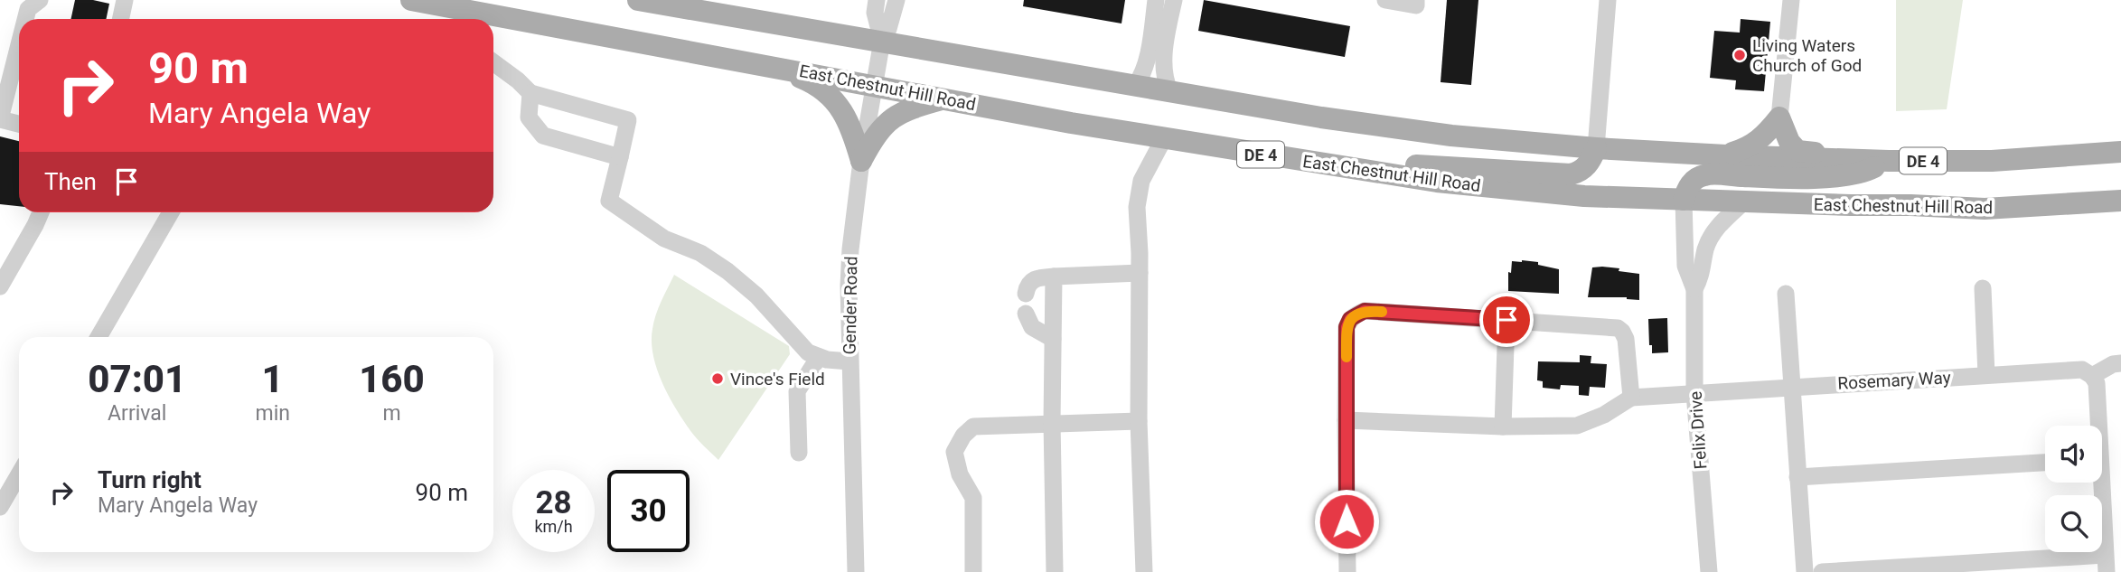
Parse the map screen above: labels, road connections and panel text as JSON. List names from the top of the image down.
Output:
{
  "streets": {
    "main road": ["East Chestnut Hill Road", "DE 4"],
    "street": ["Gender Road", "Rosemary Way", "Felix Drive"]
  },
  "crossings": [
    ["East Chestnut Hill Road", "Gender Road"],
    ["East Chestnut Hill Road", "Felix Drive"],
    ["DE 4", "Gender Road"],
    ["Rosemary Way", "Felix Drive"]
  ],
  "places": ["Living Waters Church of God", "Vince's Field"],
  "page": {
    "turn": ["90 m", "Mary Angela Way"],
    "then": "Then",
    "eta": [
      "07:01",
      "Arrival",
      "1",
      "min",
      "160",
      "m"
    ],
    "list": [
      {
        "name": "Turn right",
        "note": "Mary Angela Way",
        "value": "90 m"
      }
    ],
    "speed": "28 km/h",
    "limit": "30"
  }
}
